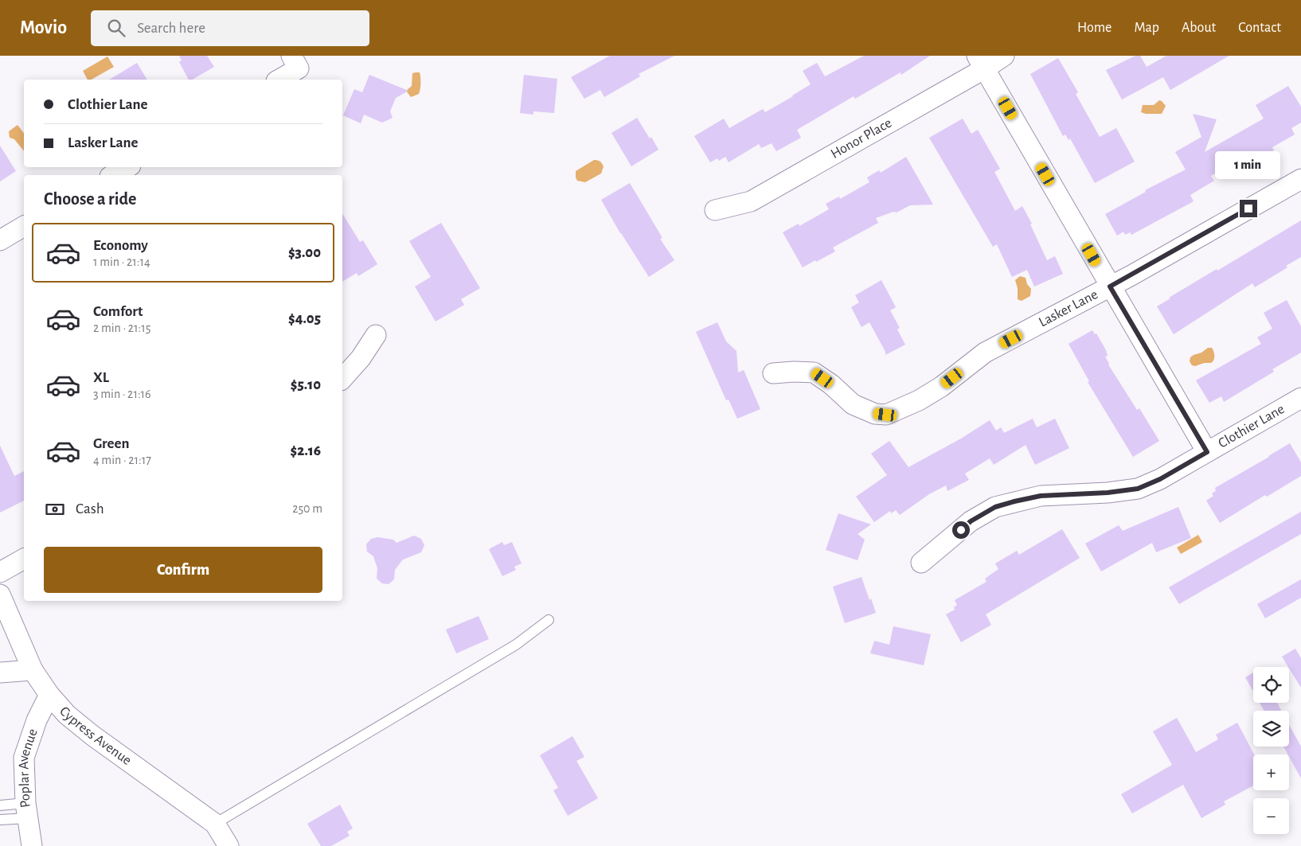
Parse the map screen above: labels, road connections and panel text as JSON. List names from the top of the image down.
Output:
{
  "streets": {
    "street": [
      "Honor Place",
      "Lasker Lane",
      "Clothier Lane",
      "Cypress Avenue",
      "Poplar Avenue"
    ]
  },
  "crossings": [
    ["Cypress Avenue", "Poplar Avenue"]
  ],
  "page": {
    "header": "Movio",
    "search": "Search here",
    "nav": [
      "Home",
      "Map",
      "About",
      "Contact"
    ],
    "banner": ["Clothier Lane", "Lasker Lane"],
    "bubble": "1 min",
    "heading": "Choose a ride",
    "list": [
      {
        "name": "Economy",
        "note": "1 min · 21:14",
        "value": "$3.00"
      },
      {
        "name": "Comfort",
        "note": "2 min · 21:15",
        "value": "$4.05"
      },
      {
        "name": "XL",
        "note": "3 min · 21:16",
        "value": "$5.10"
      },
      {
        "name": "Green",
        "note": "4 min · 21:17",
        "value": "$2.16"
      }
    ],
    "pay": ["Cash", "250 m"],
    "buttons": "Confirm",
    "map_buttons": ["+", "−"]
  }
}
